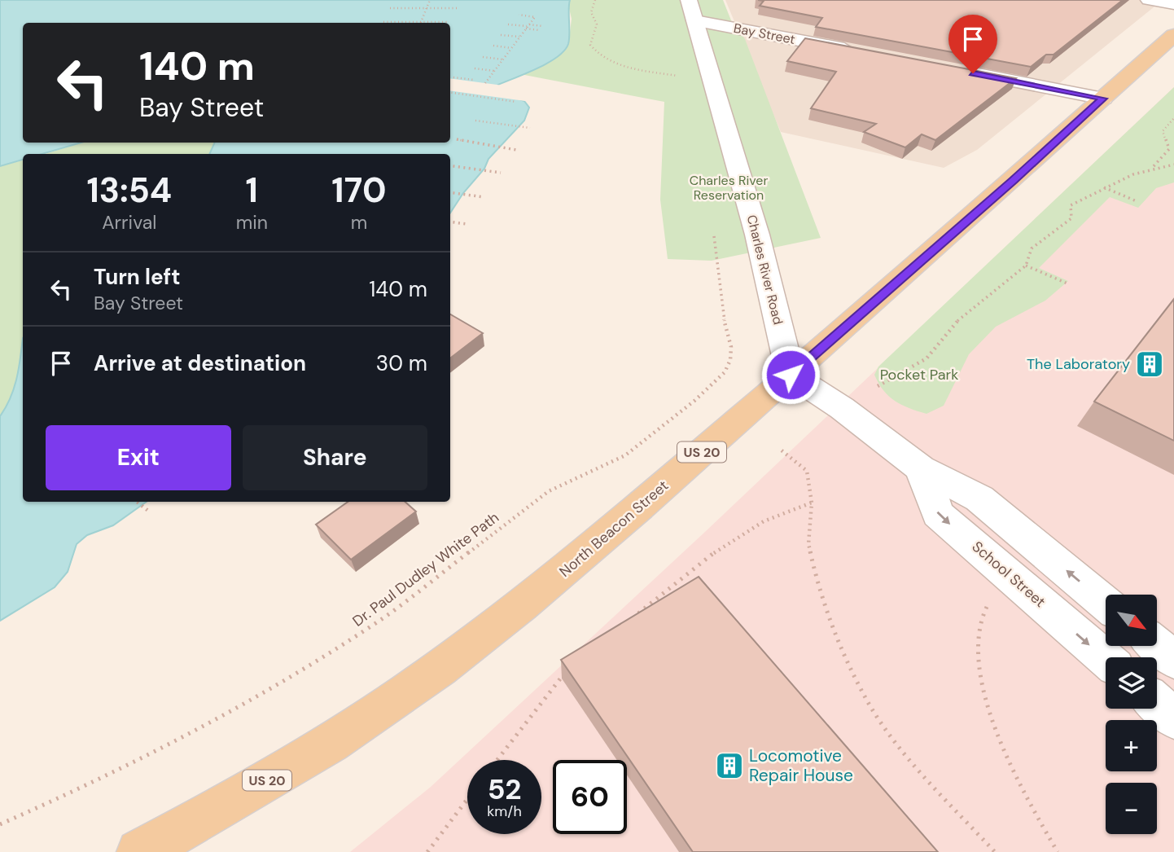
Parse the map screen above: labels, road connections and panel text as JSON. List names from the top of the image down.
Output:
{
  "streets": {
    "main road": ["US 20", "North Beacon Street"],
    "street": ["Bay Street", "Charles River Road", "School Street"],
    "path": ["Dr. Paul Dudley White Path"]
  },
  "crossings": [
    ["Bay Street", "Charles River Road"],
    ["Charles River Road", "North Beacon Street"]
  ],
  "parks": ["Charles River Reservation", "Pocket Park"],
  "places": {
    "building": ["The Laboratory", "Locomotive Repair House"]
  },
  "north": "bottom right",
  "page": {
    "turn": ["140 m", "Bay Street"],
    "eta": [
      "13:54",
      "Arrival",
      "1",
      "min",
      "170",
      "m"
    ],
    "list": [
      {
        "name": "Turn left",
        "note": "Bay Street",
        "value": "140 m"
      },
      {
        "name": "Arrive at destination",
        "value": "30 m"
      }
    ],
    "buttons": ["Exit", "Share"],
    "map_buttons": ["+", "−"],
    "speed": "52 km/h",
    "limit": "60"
  }
}
